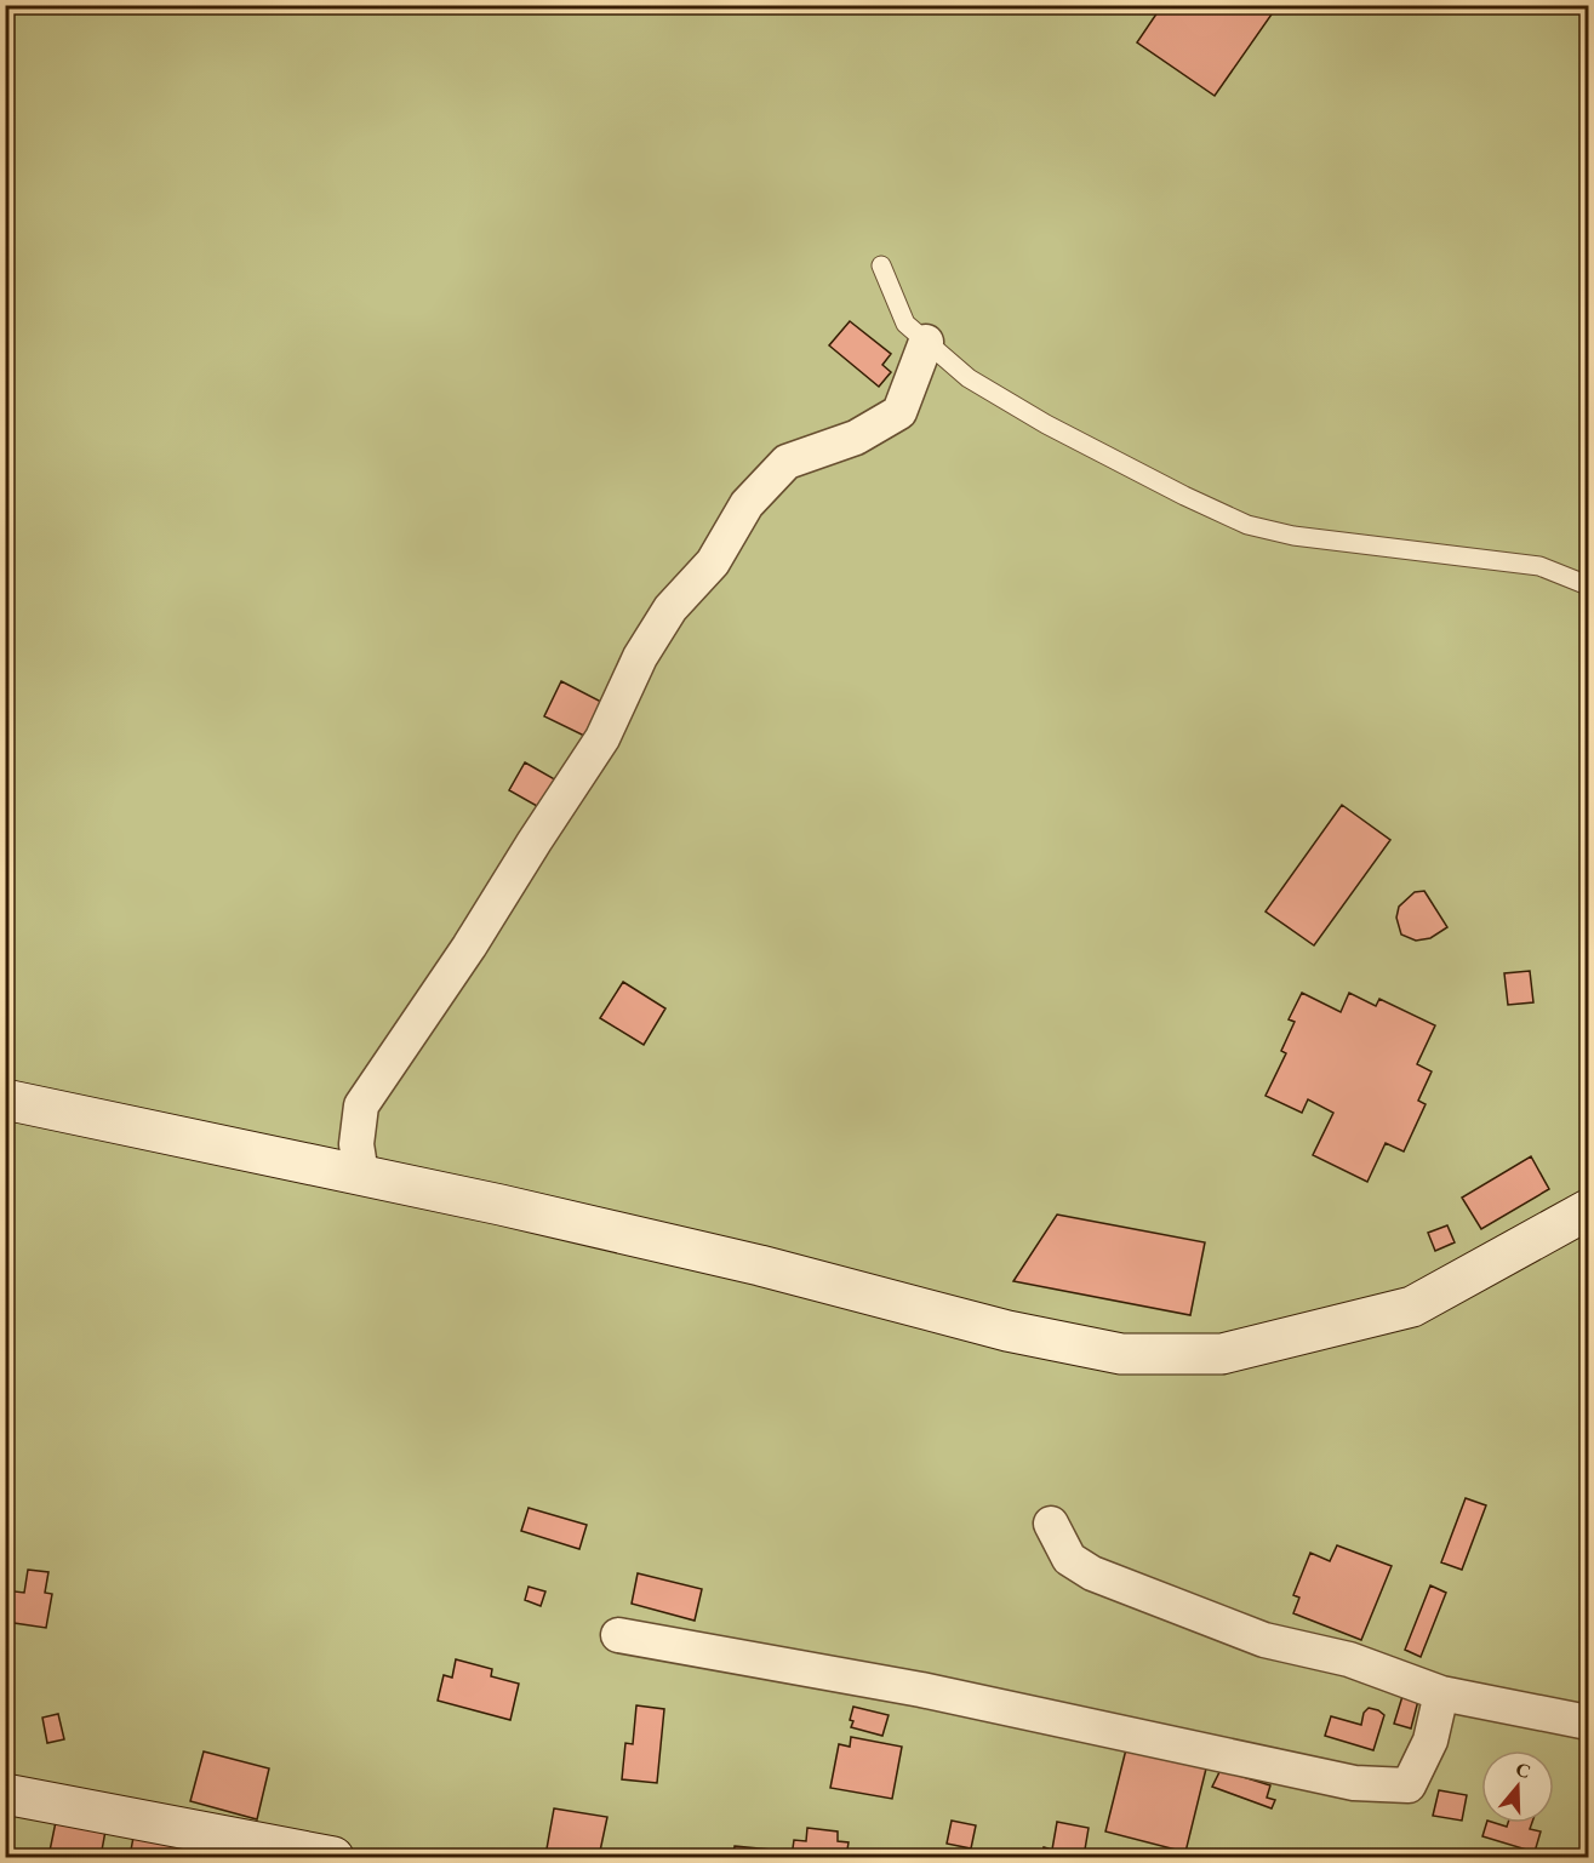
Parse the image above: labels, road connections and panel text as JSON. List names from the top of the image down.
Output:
{
  "north": "top"
}
